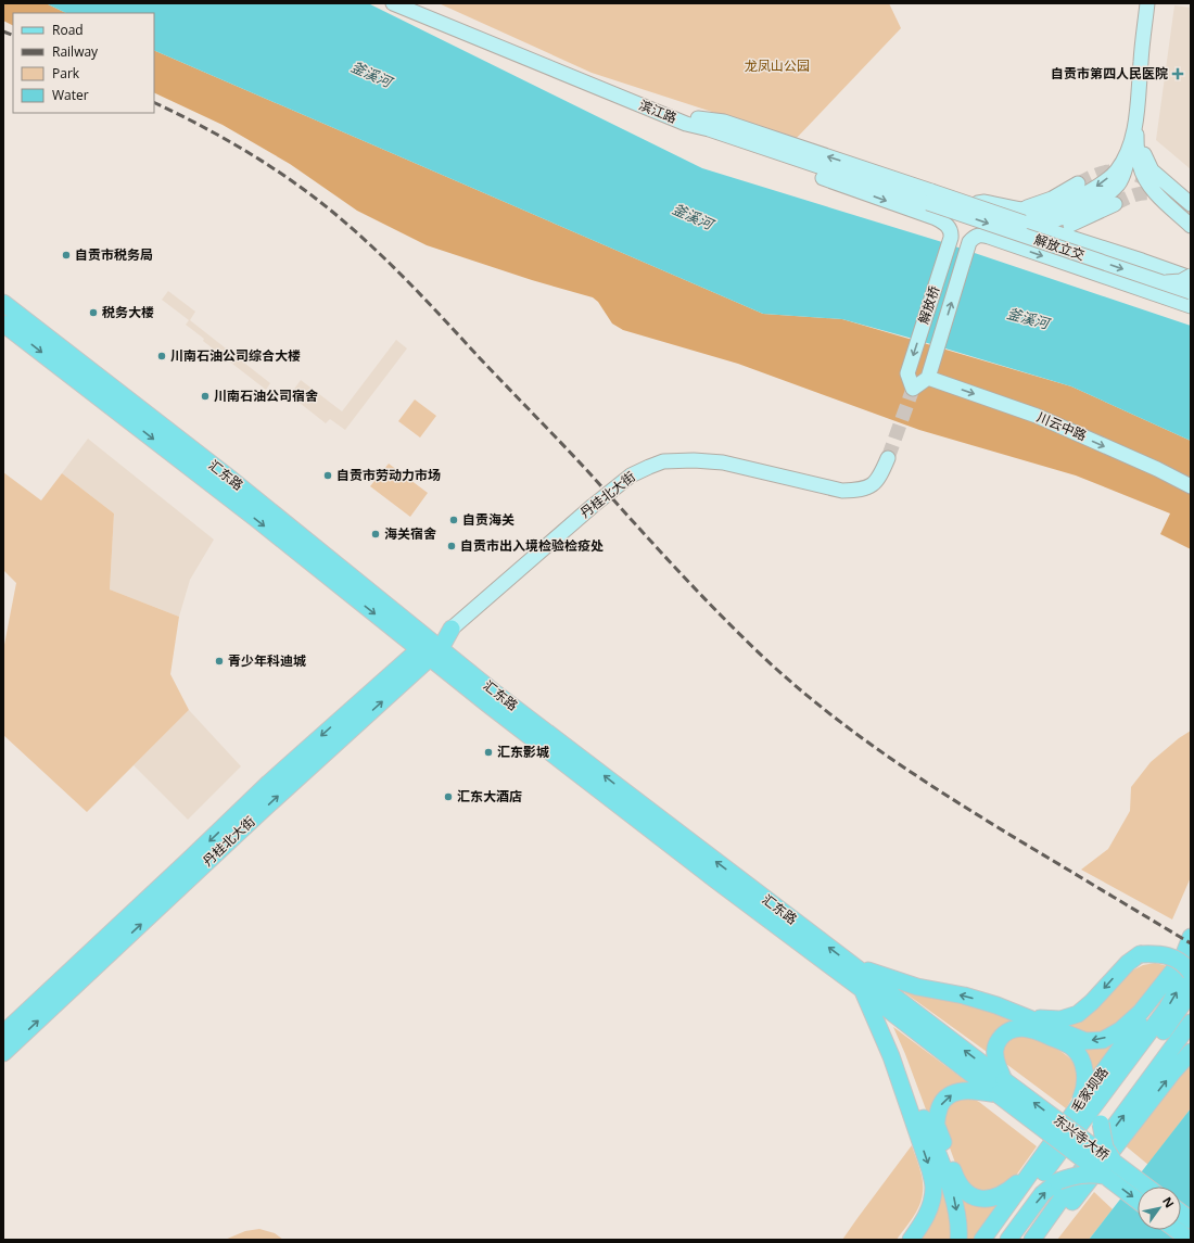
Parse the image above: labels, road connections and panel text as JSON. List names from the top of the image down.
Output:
{
  "streets": {
    "main road": [
      "滨江路",
      "解放立交",
      "解放桥",
      "川云中路",
      "汇东路",
      "丹桂北大街",
      "毛家坝路",
      "东兴寺大桥"
    ]
  },
  "crossings": [
    ["滨江路", "解放立交"],
    ["解放立交", "解放桥"],
    ["解放桥", "川云中路"],
    ["汇东路", "丹桂北大街"],
    ["汇东路", "东兴寺大桥"]
  ],
  "one_way": ["川云中路"],
  "water": ["釜溪河"],
  "parks": ["龙凤山公园"],
  "places": {
    "health": ["自贡市第四人民医院"],
    "other": [
      "自贡市税务局",
      "税务大楼",
      "川南石油公司综合大楼",
      "川南石油公司宿舍",
      "自贡市劳动力市场",
      "自贡海关",
      "海关宿舍",
      "自贡市出入境检验检疫处",
      "青少年科迪城",
      "汇东影城",
      "汇东大酒店"
    ]
  },
  "legend": [
    "Road",
    "Railway",
    "Park",
    "Water"
  ],
  "north": "top right"
}
